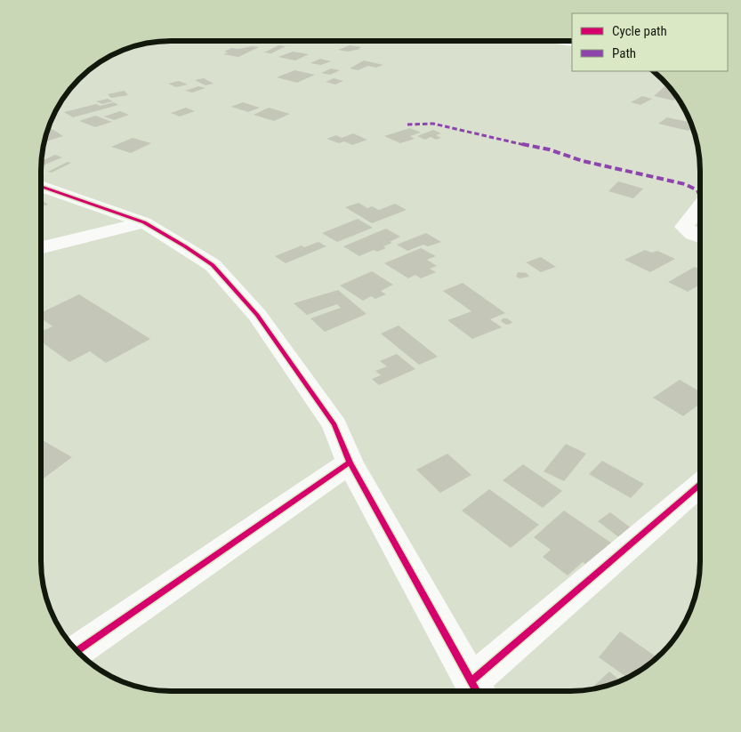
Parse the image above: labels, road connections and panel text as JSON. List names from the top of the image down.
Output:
{
  "legend": ["Cycle path", "Path"]
}
